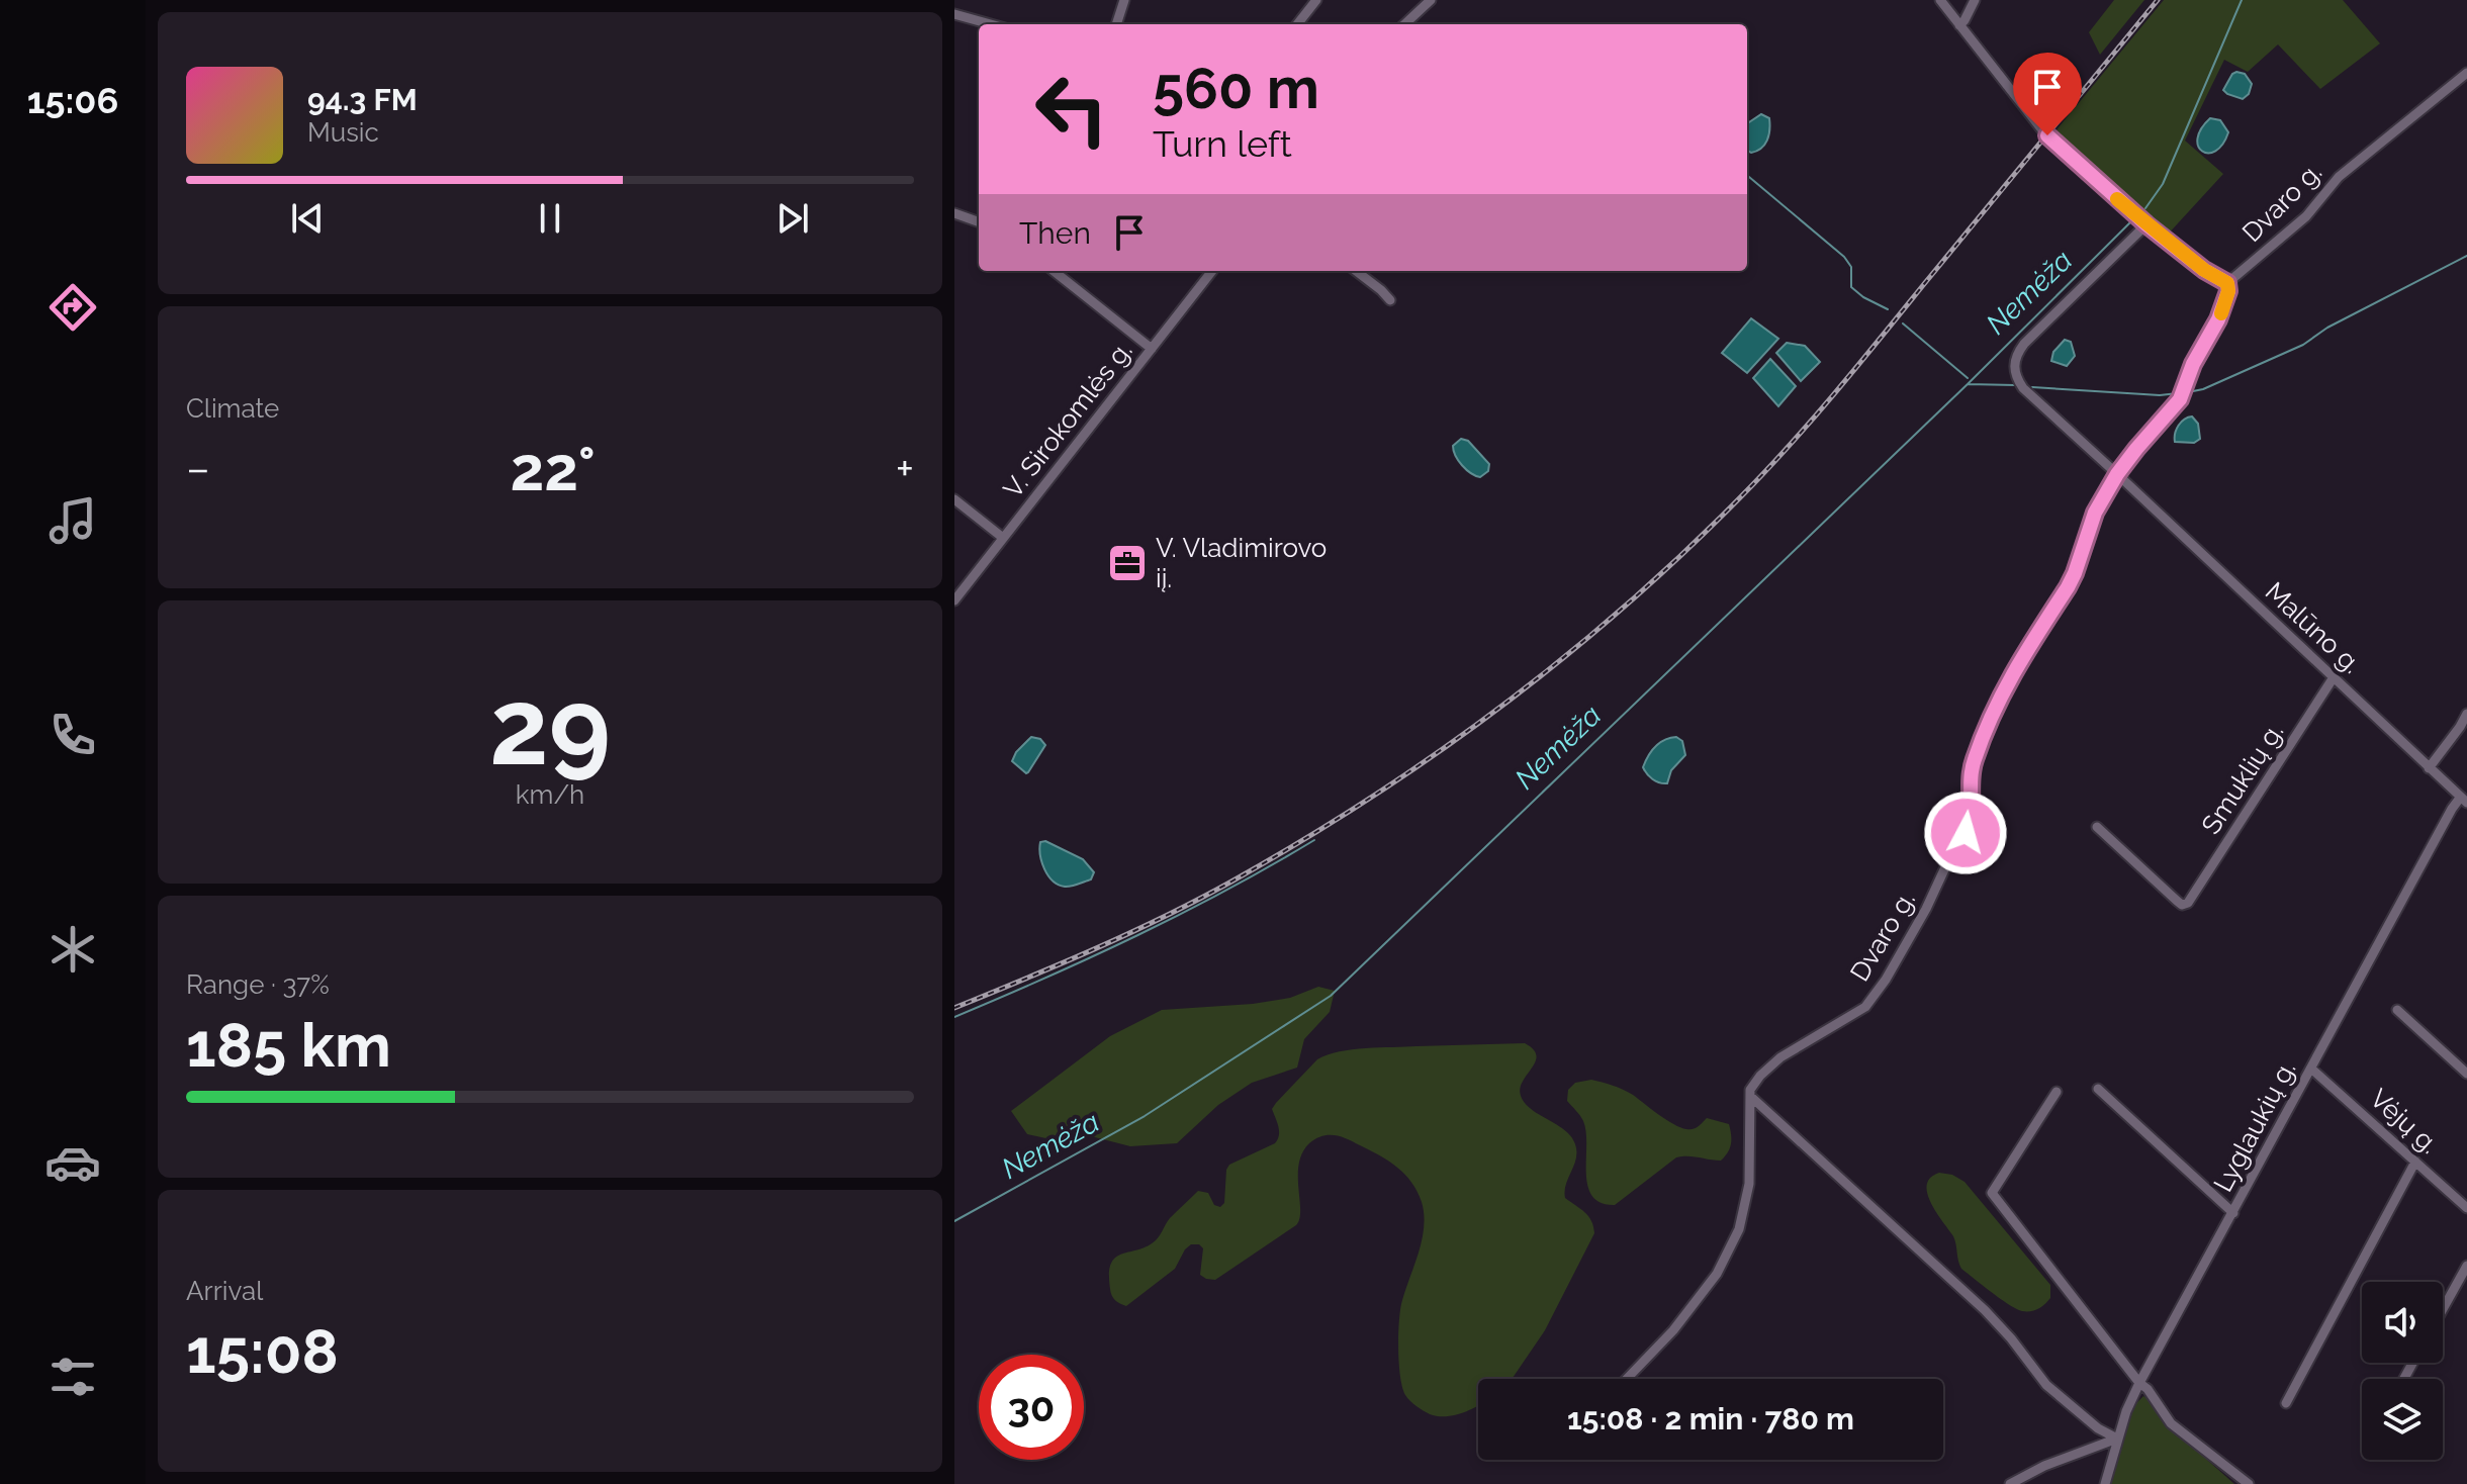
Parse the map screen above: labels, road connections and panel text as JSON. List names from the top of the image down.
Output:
{
  "streets": {
    "street": [
      "Dvaro g.",
      "V. Sirokomlės g.",
      "Malūno g.",
      "Smuklių g.",
      "Vėjų g.",
      "Lyglaukių g."
    ]
  },
  "crossings": [
    ["Dvaro g.", "Malūno g."],
    ["Malūno g.", "Smuklių g."],
    ["Malūno g.", "Lyglaukių g."],
    ["Vėjų g.", "Lyglaukių g."]
  ],
  "water": ["Nemėža"],
  "places": {
    "office": ["V. Vladimirovo iį."]
  },
  "page": {
    "tabs": "15:06",
    "turn": ["560 m", "Turn left"],
    "song": ["94.3 FM", "Music"],
    "then": "Then",
    "tile": [
      "Climate",
      ["29", "km/h"],
      ["Range · 37%", "185 km"],
      ["Arrival", "15:08"]
    ],
    "heat": ["−", "22°", "+"],
    "limit": "30",
    "trip": "15:08 · 2 min · 780 m"
  }
}
